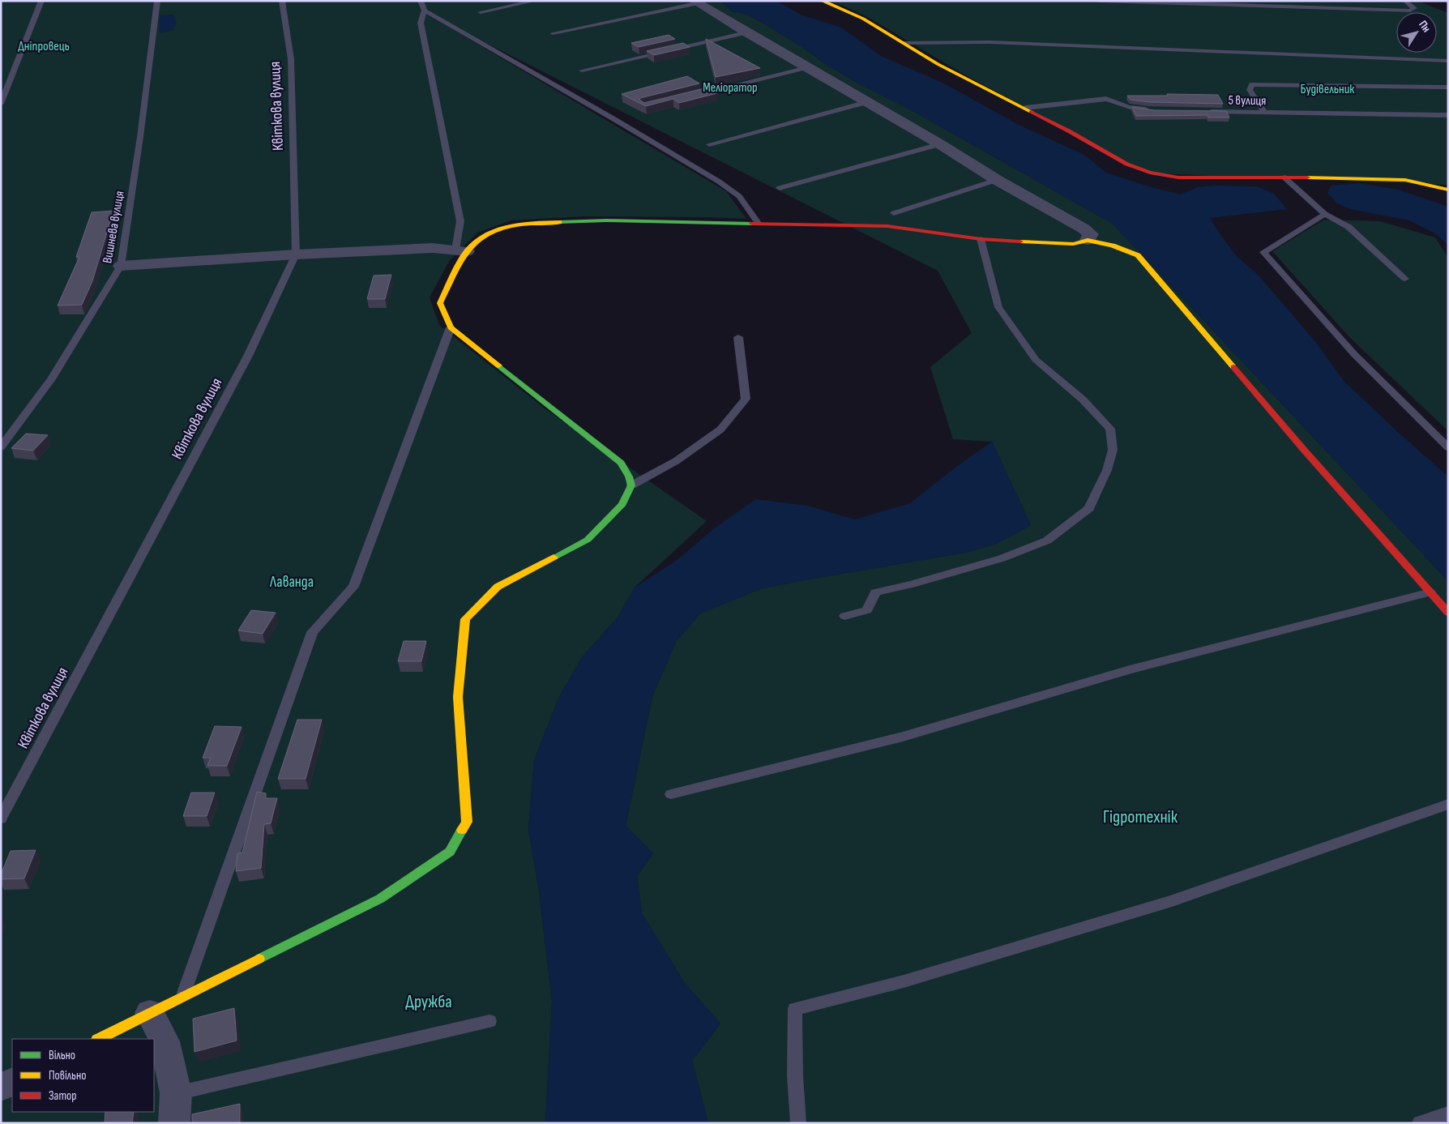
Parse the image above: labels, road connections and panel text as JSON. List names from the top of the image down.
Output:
{
  "streets": {
    "lane": ["5 вулиця", "Квіткова вулиця", "Вишнева вулиця"]
  },
  "parks": [
    "Дніпровець",
    "Меліоратор",
    "Будівельник",
    "Лаванда",
    "Гідротехнік",
    "Дружба"
  ],
  "legend": ["Вільно", "Повільно", "Затор"],
  "north": "top right"
}
